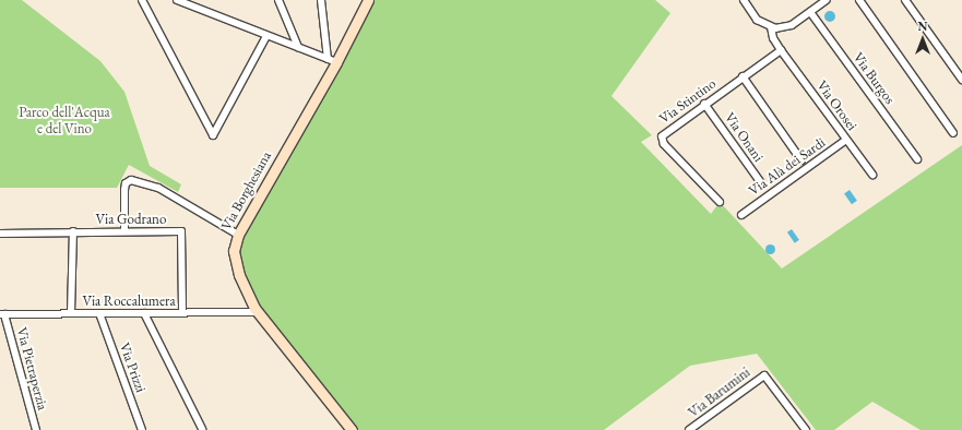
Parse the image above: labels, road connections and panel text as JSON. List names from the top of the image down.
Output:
{
  "streets": {
    "street": [
      "Via Burgos",
      "Via Stintino",
      "Via Orosei",
      "Via Onani",
      "Via Alà dei Sardi",
      "Via Borghesiana",
      "Via Godrano",
      "Via Roccalumera",
      "Via Prizzi",
      "Via Pietraperzia",
      "Via Barumini"
    ]
  },
  "crossings": [
    ["Via Stintino", "Via Orosei"],
    ["Via Stintino", "Via Onani"],
    ["Via Orosei", "Via Alà dei Sardi"],
    ["Via Borghesiana", "Via Roccalumera"],
    ["Via Godrano", "Via Roccalumera"],
    ["Via Roccalumera", "Via Prizzi"],
    ["Via Roccalumera", "Via Pietraperzia"]
  ],
  "parks": ["Parco dell'Acqua e del Vino"],
  "north": "top"
}
